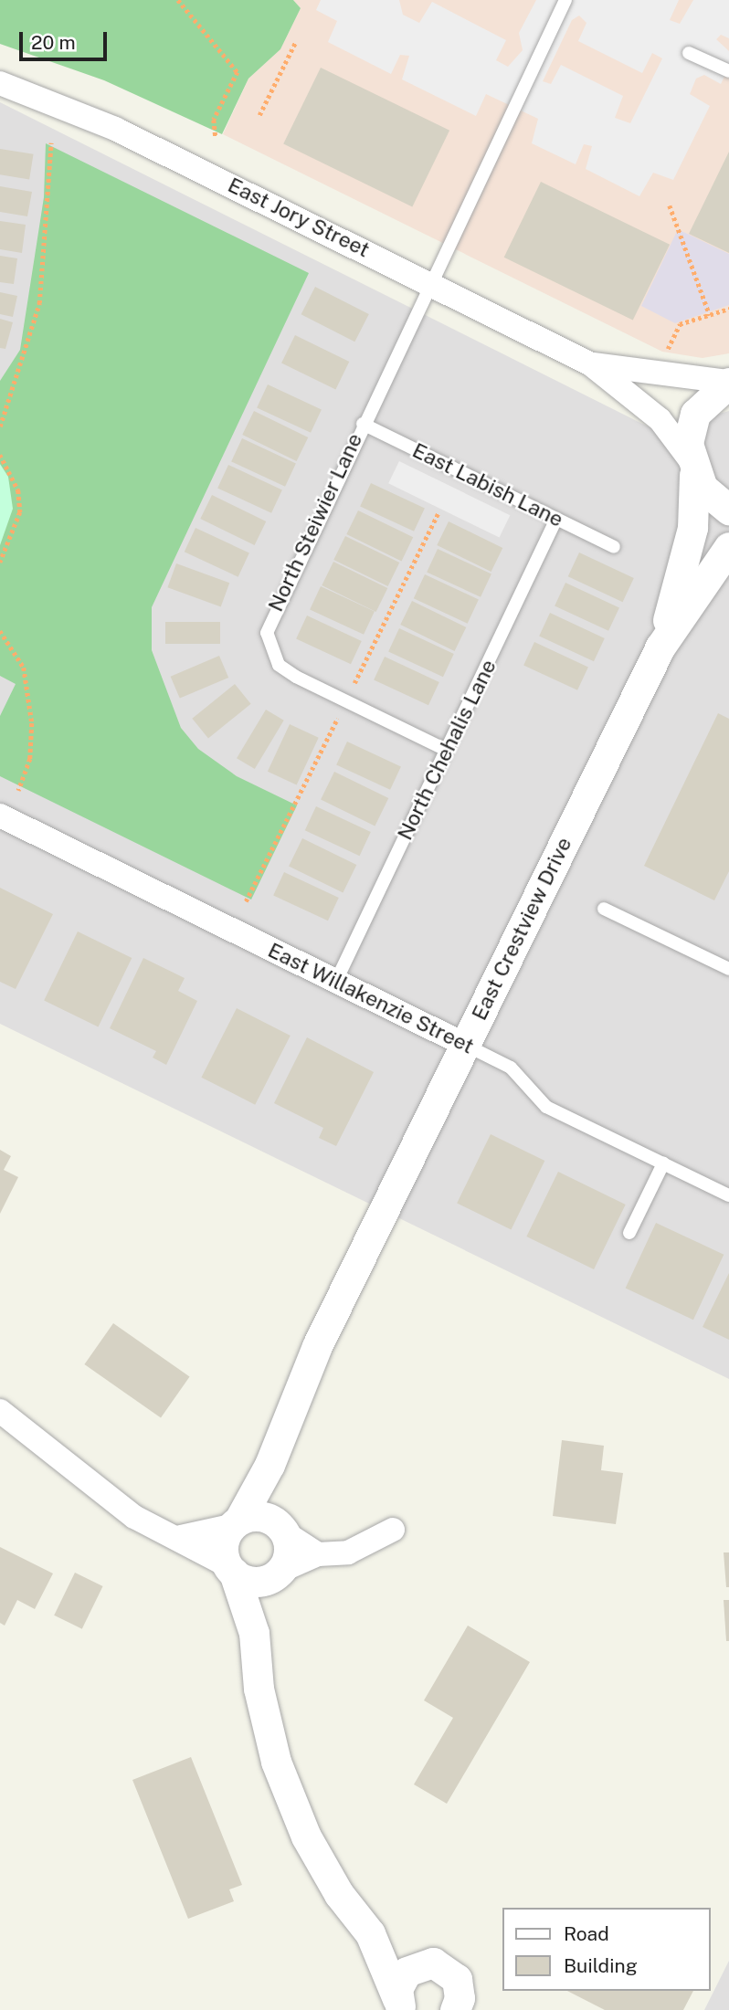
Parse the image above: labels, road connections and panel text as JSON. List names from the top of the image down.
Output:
{
  "streets": {
    "street": ["East Jory Street", "East Crestview Drive", "East Willakenzie Street"],
    "lane": ["East Labish Lane", "North Steiwier Lane", "North Chehalis Lane"]
  },
  "crossings": [
    ["East Jory Street", "North Steiwier Lane"],
    ["East Jory Street", "East Crestview Drive"],
    ["East Labish Lane", "North Steiwier Lane"],
    ["East Labish Lane", "North Chehalis Lane"],
    ["North Steiwier Lane", "North Chehalis Lane"],
    ["North Chehalis Lane", "East Willakenzie Street"],
    ["East Crestview Drive", "East Willakenzie Street"]
  ],
  "legend": ["Road", "Building"],
  "scale_bar": "20 m"
}
